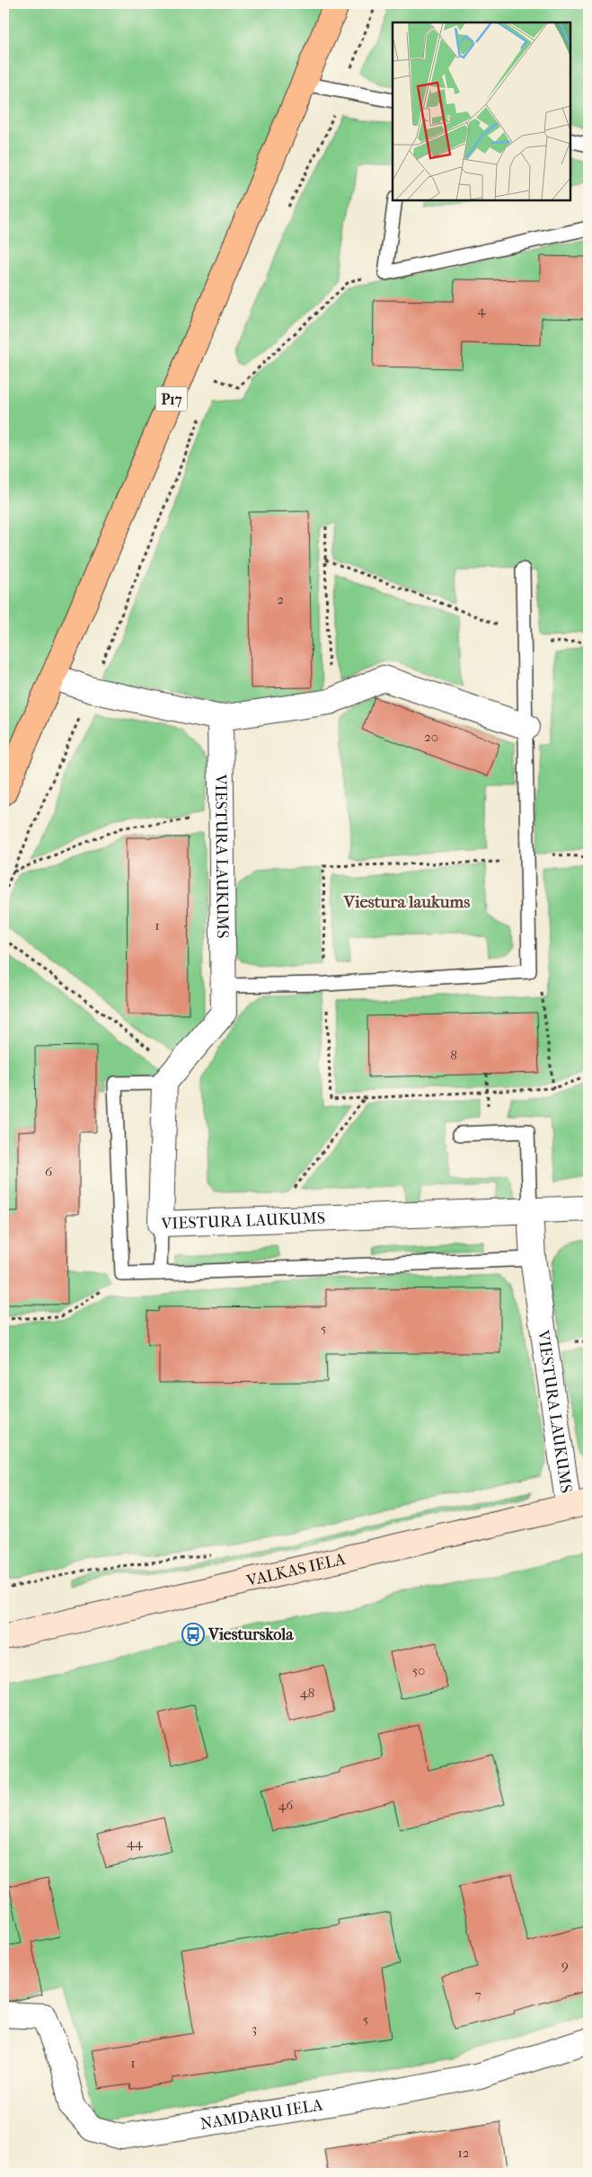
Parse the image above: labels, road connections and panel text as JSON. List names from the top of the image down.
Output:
{
  "streets": {
    "main road": ["P17", "VALKAS IELA"],
    "street": ["VIESTURA LAUKUMS", "NAMDARU IELA"]
  },
  "crossings": [
    ["VIESTURA LAUKUMS", "VALKAS IELA"]
  ],
  "districts": ["Viestura laukums"],
  "places": {
    "bus stop": ["Viesturskola"]
  },
  "house_numbers": [
    "4",
    "2",
    "20",
    "1",
    "8",
    "6",
    "5",
    "50",
    "48",
    "46",
    "44",
    "9",
    "7",
    "5",
    "3",
    "1",
    "12"
  ]
}
